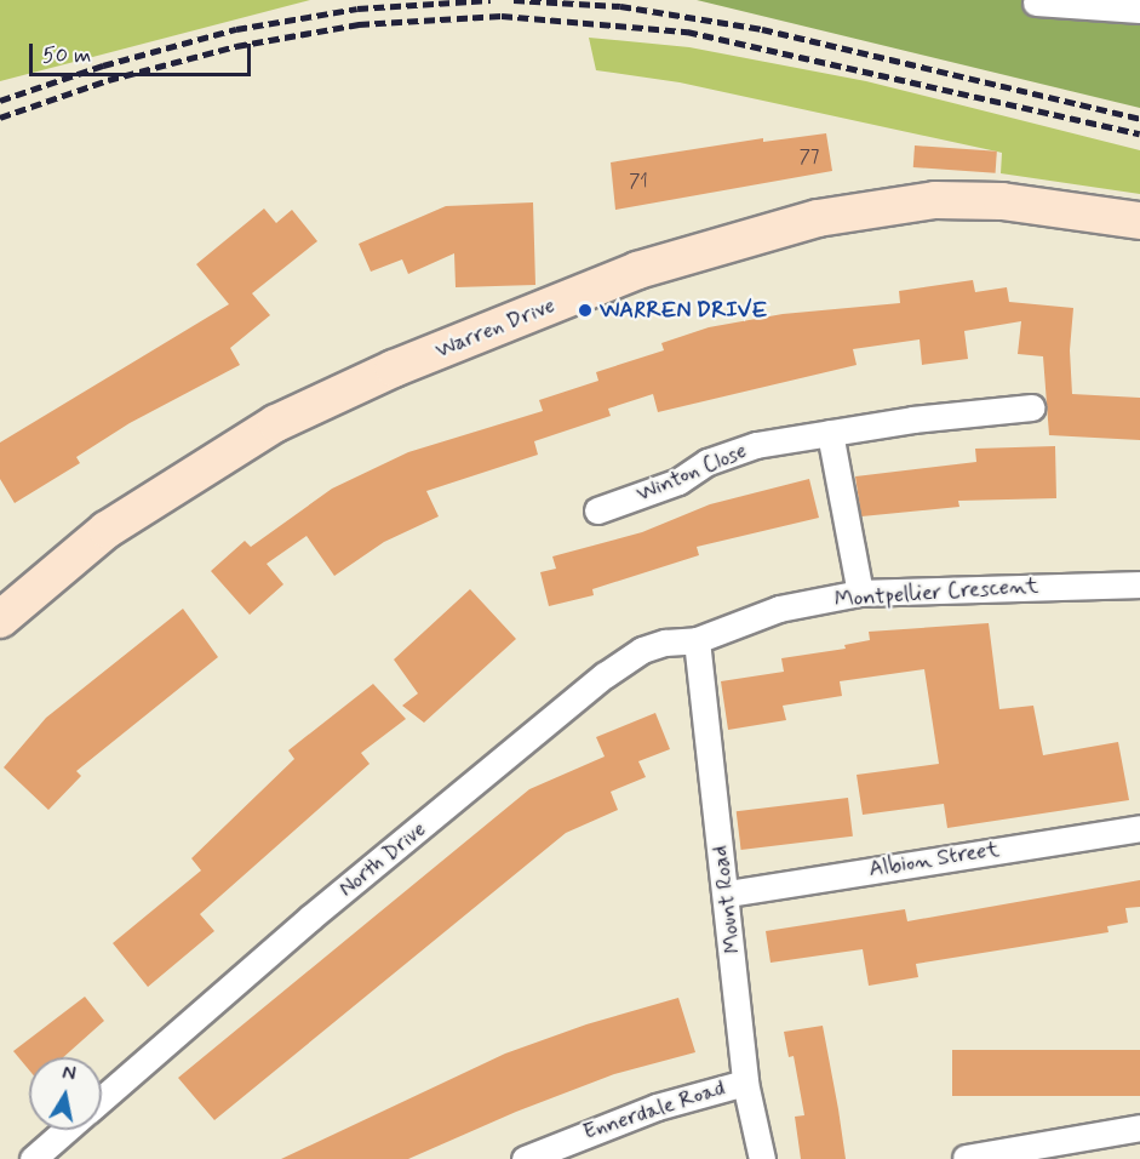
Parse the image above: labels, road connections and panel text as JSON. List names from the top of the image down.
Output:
{
  "streets": {
    "street": [
      "Warren Drive",
      "Winton Close",
      "Montpellier Crescent",
      "North Drive",
      "Albion Street",
      "Mount Road",
      "Ennerdale Road"
    ]
  },
  "crossings": [
    ["Montpellier Crescent", "North Drive"],
    ["Montpellier Crescent", "Mount Road"],
    ["North Drive", "Mount Road"],
    ["Albion Street", "Mount Road"],
    ["Mount Road", "Ennerdale Road"]
  ],
  "places": ["WARREN DRIVE"],
  "house_numbers": ["77", "71"],
  "scale_bar": "50 m",
  "north": "top"
}
